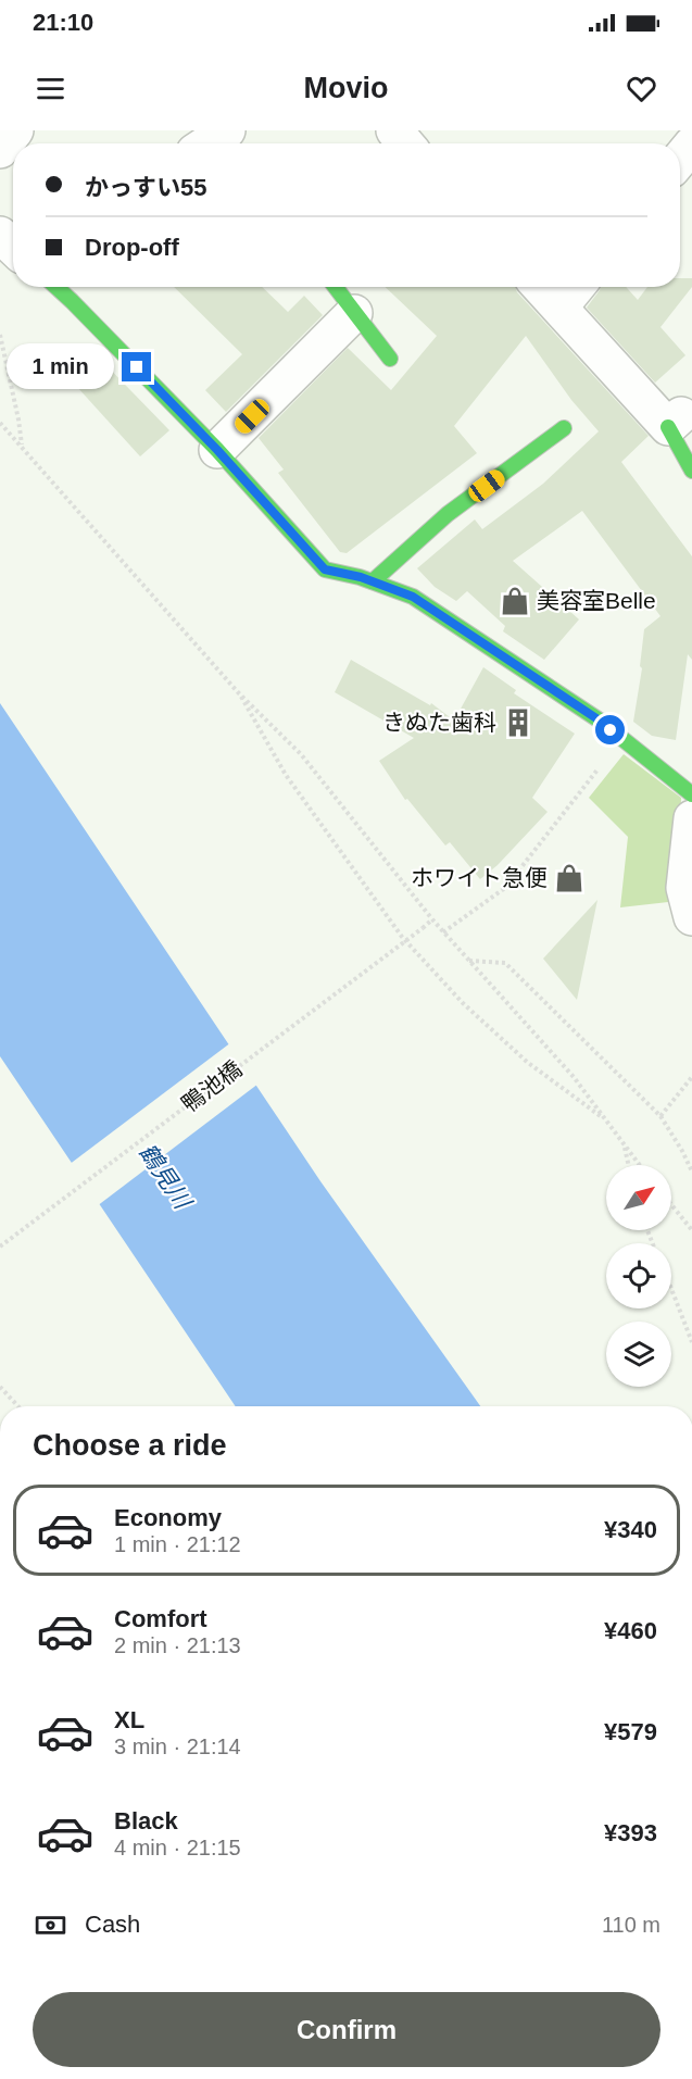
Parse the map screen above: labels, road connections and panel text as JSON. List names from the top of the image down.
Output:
{
  "streets": {
    "path": ["鴨池橋"]
  },
  "water": ["鶴見川"],
  "places": {
    "shop": ["美容室Belle", "ホワイト急便"],
    "building": ["きぬた歯科"]
  },
  "north": "top right",
  "page": {
    "status": "21:10",
    "header": "Movio",
    "banner": ["かっすい55", "Drop-off"],
    "bubble": "1 min",
    "heading": "Choose a ride",
    "list": [
      {
        "name": "Economy",
        "note": "1 min · 21:12",
        "value": "¥340"
      },
      {
        "name": "Comfort",
        "note": "2 min · 21:13",
        "value": "¥460"
      },
      {
        "name": "XL",
        "note": "3 min · 21:14",
        "value": "¥579"
      },
      {
        "name": "Black",
        "note": "4 min · 21:15",
        "value": "¥393"
      }
    ],
    "pay": ["Cash", "110 m"],
    "buttons": "Confirm"
  }
}
